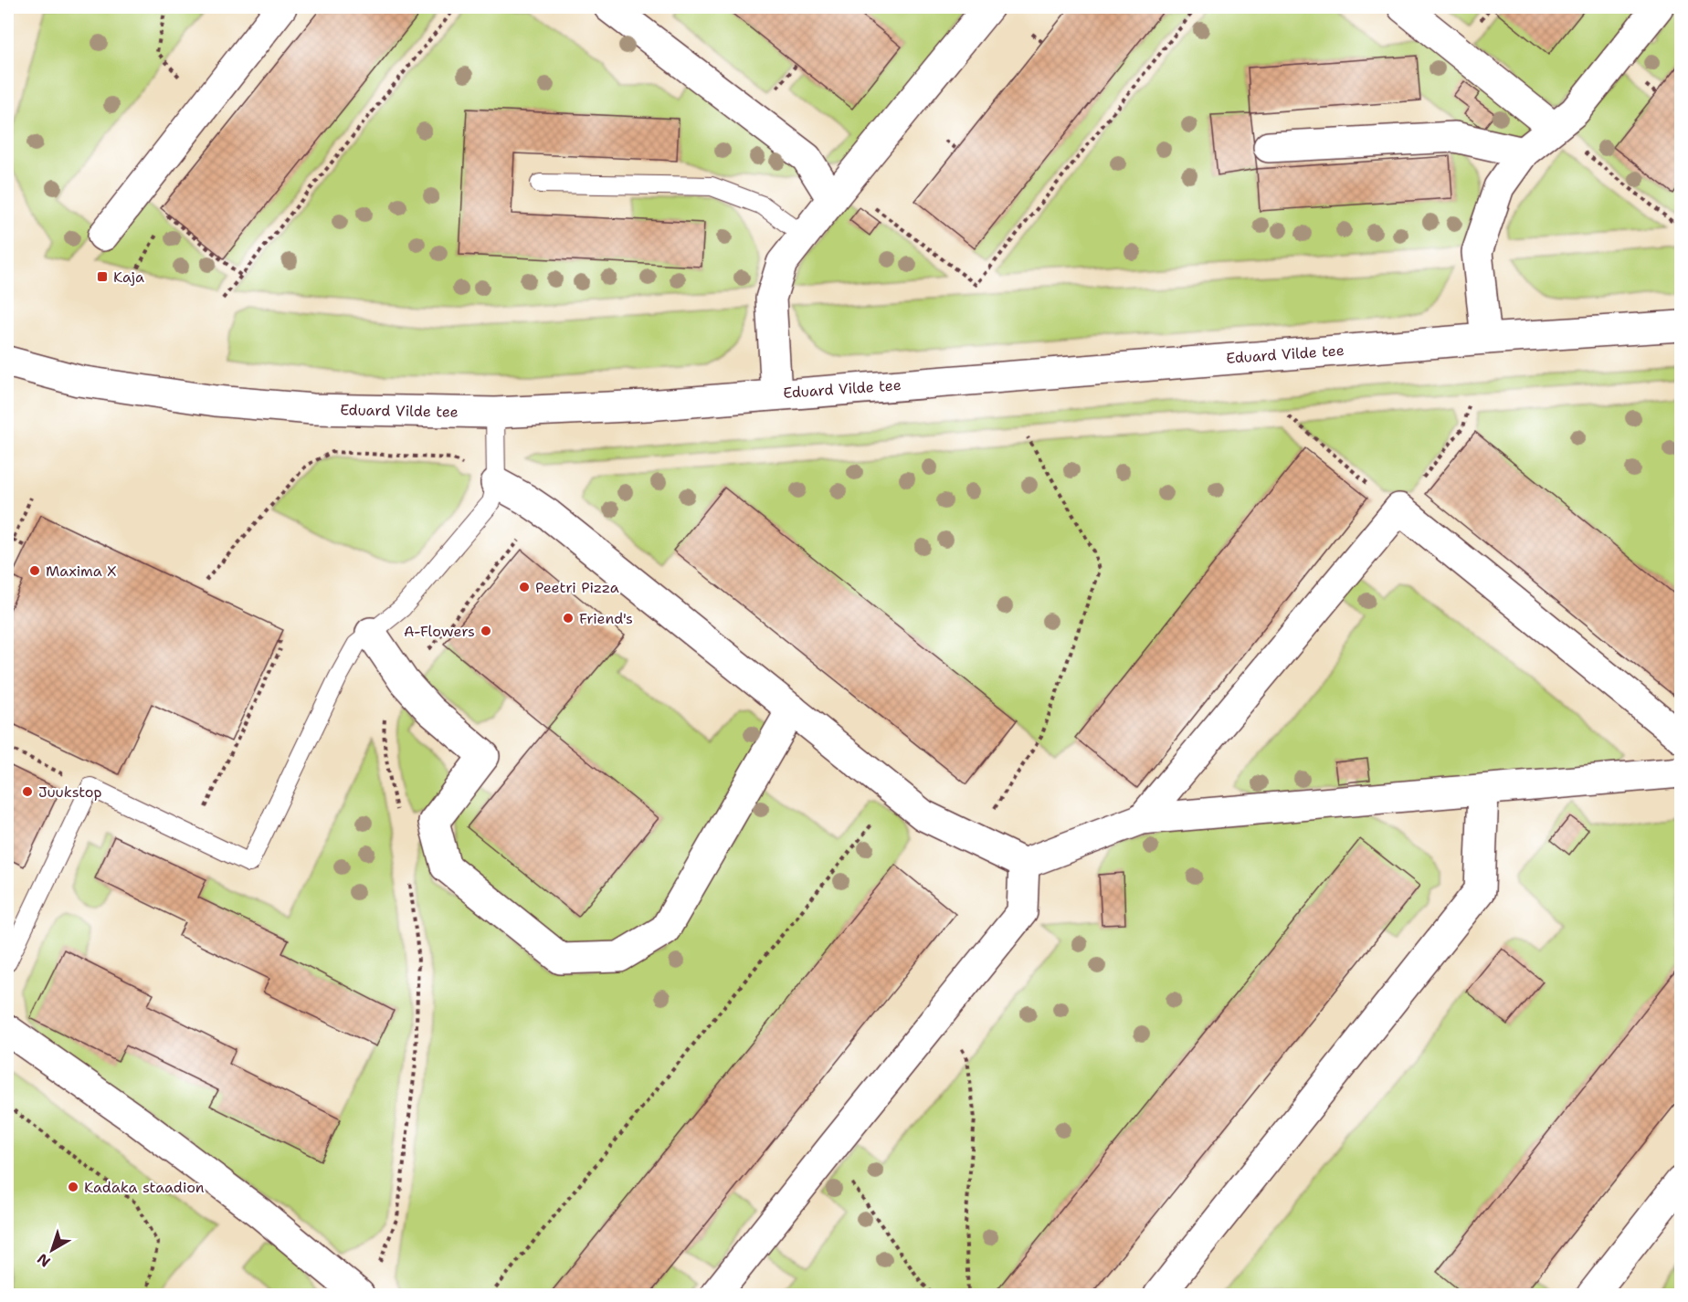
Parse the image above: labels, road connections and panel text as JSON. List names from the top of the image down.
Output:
{
  "streets": {
    "street": ["Eduard Vilde tee"]
  },
  "places": {
    "transit": ["Kaja"],
    "other": [
      "Maxima X",
      "Peetri Pizza",
      "Friend's",
      "A-Flowers",
      "Juukstop",
      "Kadaka staadion"
    ]
  },
  "north": "bottom left"
}
